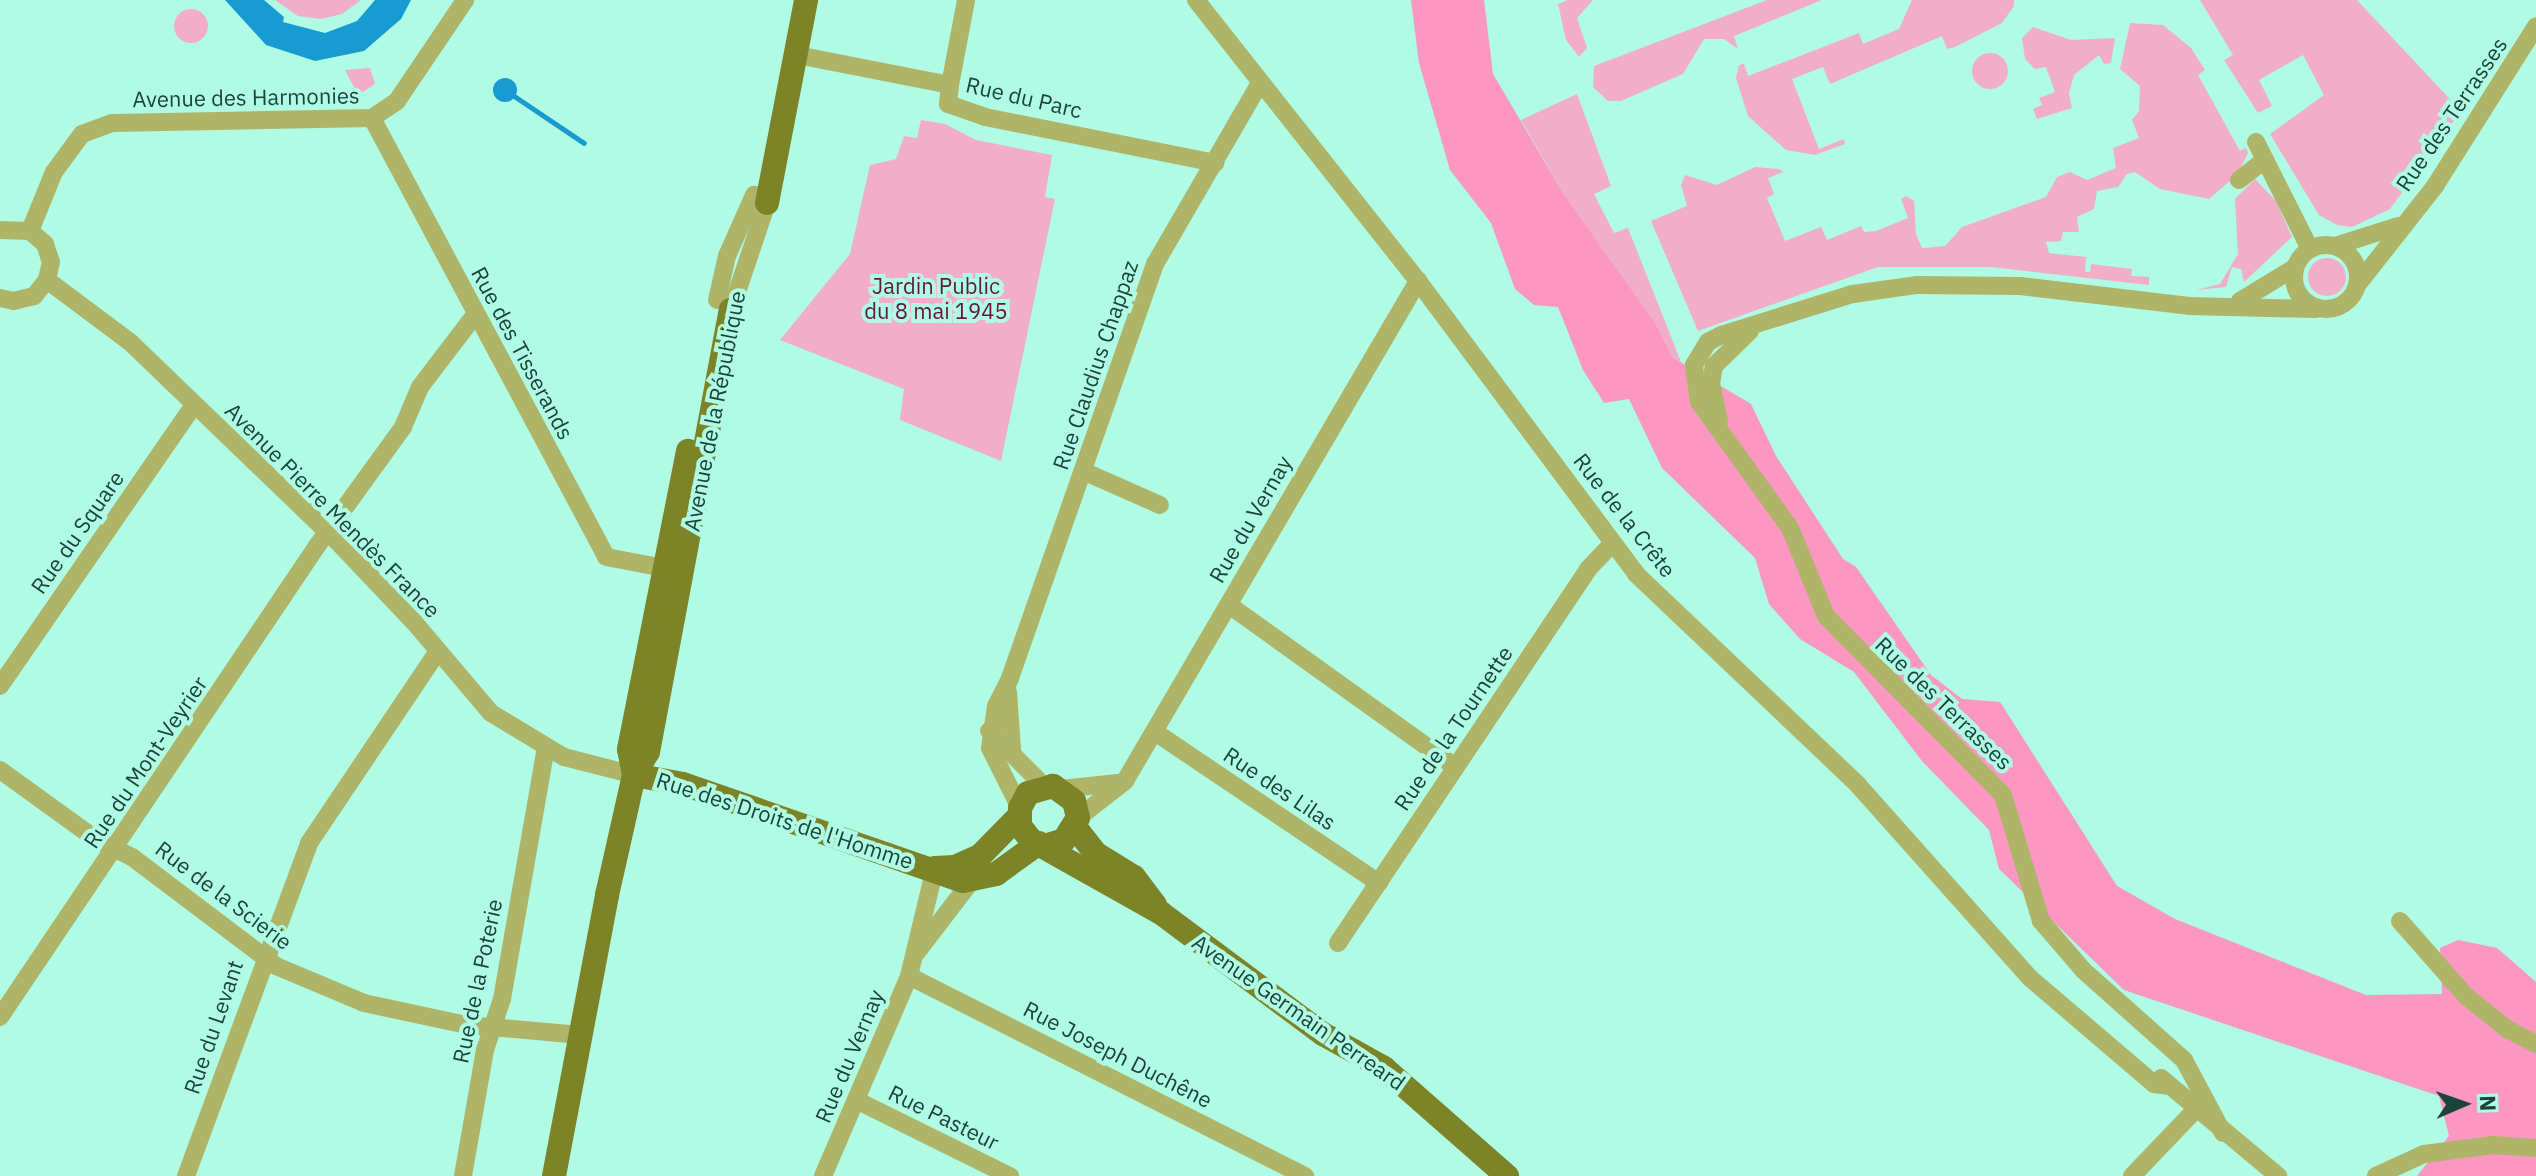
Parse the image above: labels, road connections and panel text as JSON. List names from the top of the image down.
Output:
{
  "streets": {
    "main road": ["Avenue de la République", "Rue des Droits de l'Homme", "Avenue Germain Perreard"],
    "street": [
      "Avenue des Harmonies",
      "Rue du Parc",
      "Rue des Terrasses",
      "Rue des Tisserands",
      "Rue Claudius Chappaz",
      "Avenue Pierre Mendès France",
      "Rue de la Crête",
      "Rue du Vernay",
      "Rue du Square",
      "Rue de la Tournette",
      "Rue du Mont-Veyrier",
      "Rue des Lilas",
      "Rue de la Scierie",
      "Rue de la Poterie",
      "Rue du Levant",
      "Rue Joseph Duchêne",
      "Rue Pasteur"
    ]
  },
  "crossings": [
    ["Avenue des Harmonies", "Rue des Tisserands"],
    ["Rue du Parc", "Rue Claudius Chappaz"],
    ["Rue du Parc", "Avenue de la République"],
    ["Rue des Terrasses", "Rue de la Crête"],
    ["Rue des Tisserands", "Avenue de la République"],
    ["Rue des Tisserands", "Rue du Mont-Veyrier"],
    ["Rue Claudius Chappaz", "Rue de la Crête"],
    ["Avenue de la République", "Avenue Pierre Mendès France"],
    ["Avenue de la République", "Rue des Droits de l'Homme"],
    ["Avenue de la République", "Rue de la Scierie"],
    ["Avenue Pierre Mendès France", "Rue du Square"],
    ["Avenue Pierre Mendès France", "Rue du Mont-Veyrier"],
    ["Avenue Pierre Mendès France", "Rue des Droits de l'Homme"],
    ["Avenue Pierre Mendès France", "Rue de la Poterie"],
    ["Avenue Pierre Mendès France", "Rue du Levant"],
    ["Rue de la Crête", "Rue du Vernay"],
    ["Rue de la Crête", "Rue de la Tournette"],
    ["Rue du Vernay", "Rue des Lilas"],
    ["Rue du Vernay", "Rue des Droits de l'Homme"],
    ["Rue du Vernay", "Avenue Germain Perreard"],
    ["Rue du Vernay", "Rue Joseph Duchêne"],
    ["Rue du Vernay", "Rue Pasteur"],
    ["Rue de la Tournette", "Rue des Lilas"],
    ["Rue du Mont-Veyrier", "Rue de la Scierie"],
    ["Rue des Droits de l'Homme", "Avenue Germain Perreard"],
    ["Rue de la Scierie", "Rue de la Poterie"],
    ["Rue de la Scierie", "Rue du Levant"]
  ],
  "parks": ["Jardin Public du 8 mai 1945"],
  "north": "right"
}
